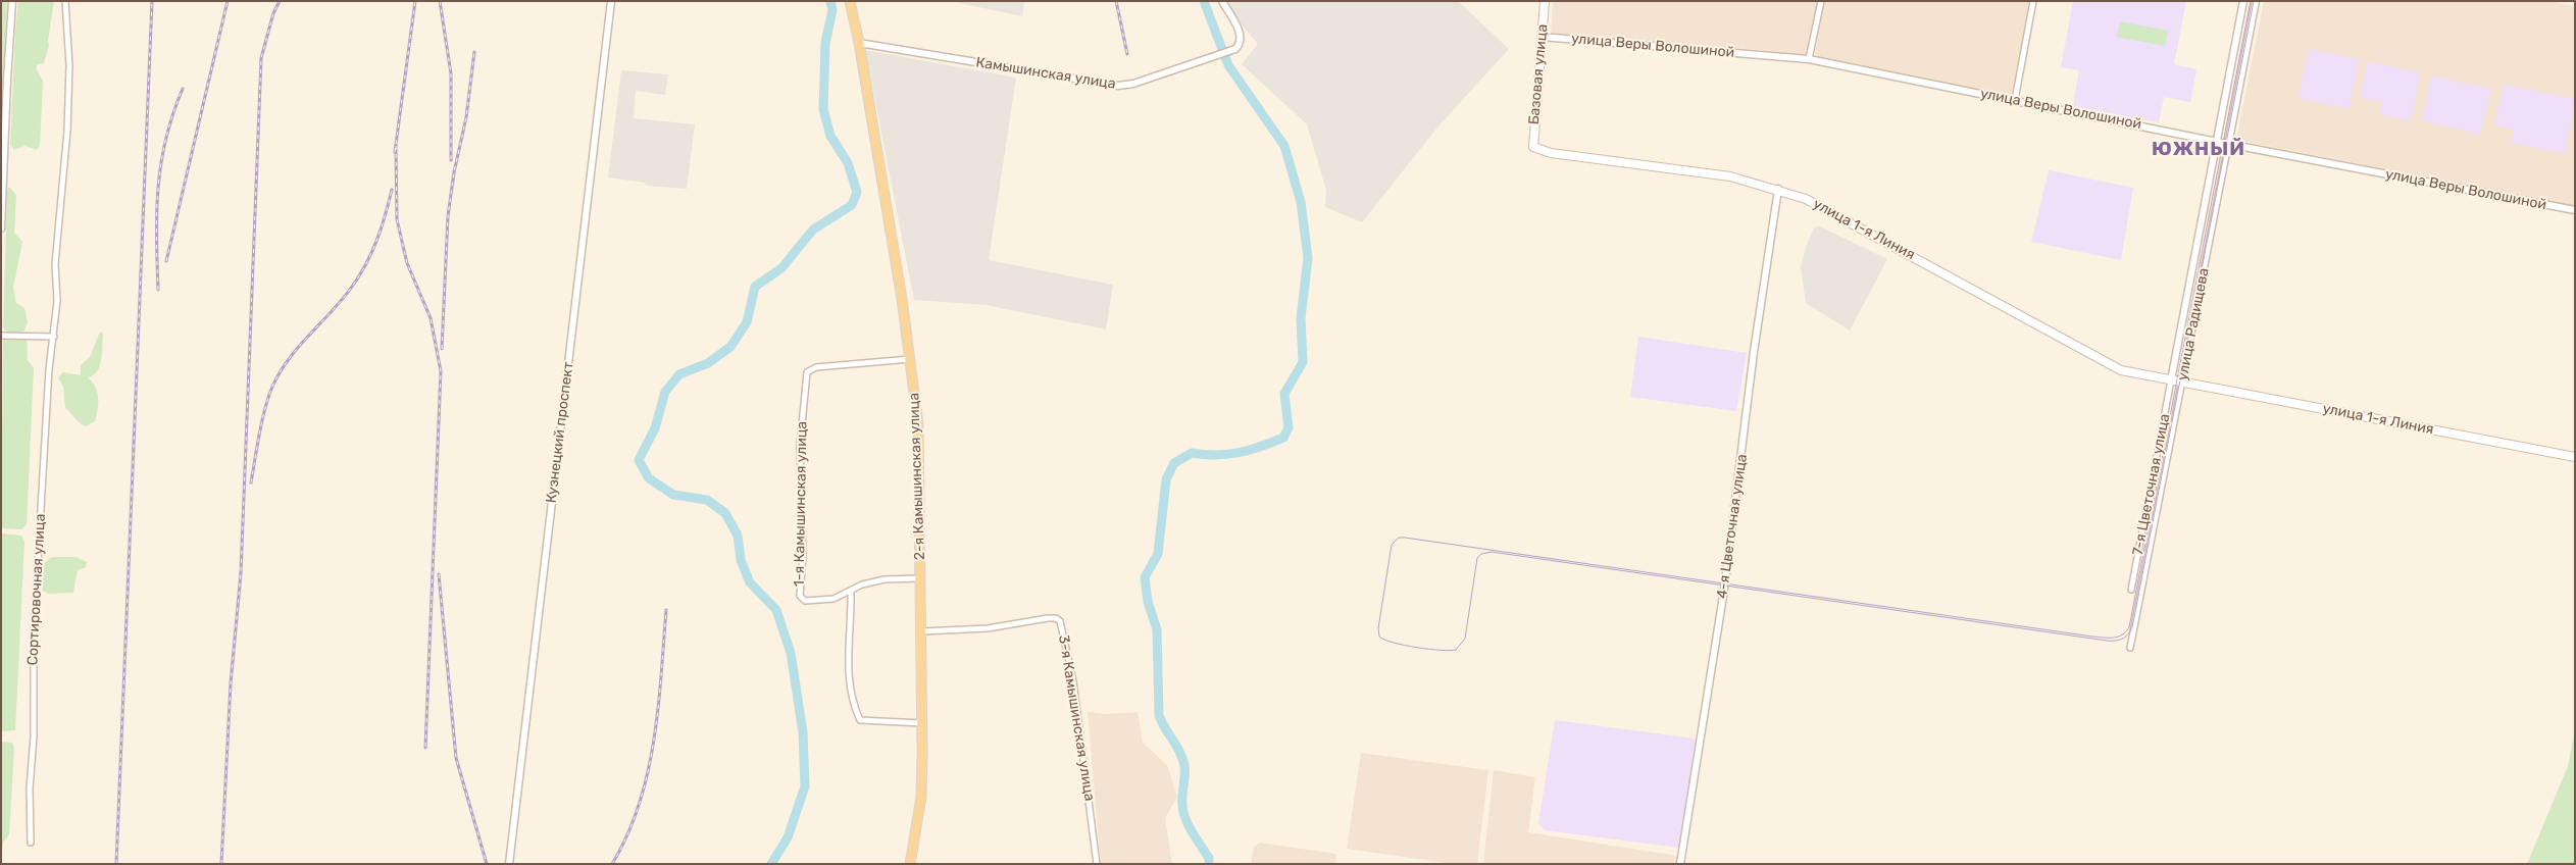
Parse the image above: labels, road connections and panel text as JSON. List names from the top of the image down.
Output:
{
  "streets": {
    "main road": ["Базовая улица", "улица 1-я Линия", "2-я Камышинская улица"],
    "street": [
      "улица Веры Волошиной",
      "Камышинская улица",
      "улица Радищева",
      "Кузнецкий проспект",
      "7-я Цветочная улица",
      "1-я Камышинская улица",
      "4-я Цветочная улица",
      "Сортировочная улица",
      "3-я Камышинская улица"
    ]
  },
  "crossings": [
    ["улица Веры Волошиной", "Базовая улица"],
    ["улица Веры Волошиной", "улица Радищева"],
    ["Камышинская улица", "2-я Камышинская улица"],
    ["Базовая улица", "улица 1-я Линия"],
    ["улица 1-я Линия", "улица Радищева"],
    ["улица 1-я Линия", "7-я Цветочная улица"],
    ["улица 1-я Линия", "4-я Цветочная улица"],
    ["улица Радищева", "7-я Цветочная улица"],
    ["2-я Камышинская улица", "1-я Камышинская улица"],
    ["2-я Камышинская улица", "3-я Камышинская улица"]
  ],
  "districts": ["ЮЖНЫЙ"]
}
